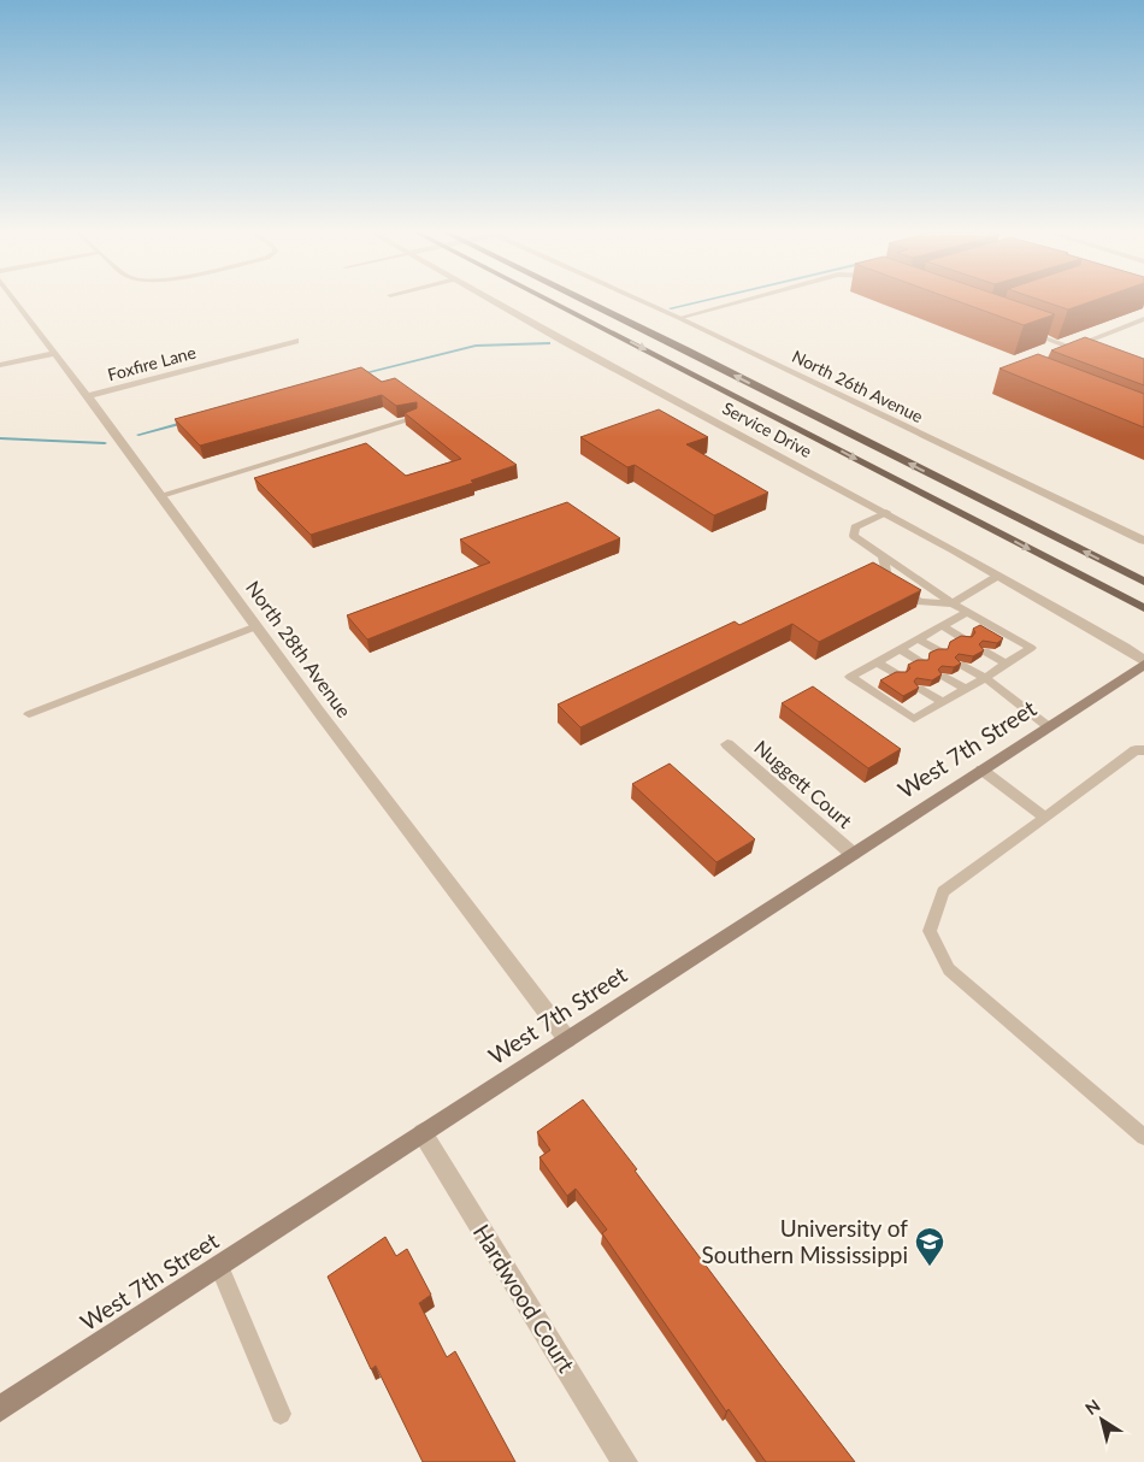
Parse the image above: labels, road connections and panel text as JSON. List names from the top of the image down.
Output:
{
  "streets": {
    "main road": ["West 7th Street"],
    "street": [
      "Foxfire Lane",
      "North 26th Avenue",
      "Service Drive",
      "North 28th Avenue",
      "Nuggett Court",
      "Hardwood Court"
    ]
  },
  "crossings": [
    ["Foxfire Lane", "North 28th Avenue"],
    ["Service Drive", "West 7th Street"],
    ["North 28th Avenue", "West 7th Street"],
    ["West 7th Street", "Nuggett Court"],
    ["West 7th Street", "Hardwood Court"]
  ],
  "places": {
    "school or university": ["University of Southern Mississippi"]
  },
  "north": "top left"
}
